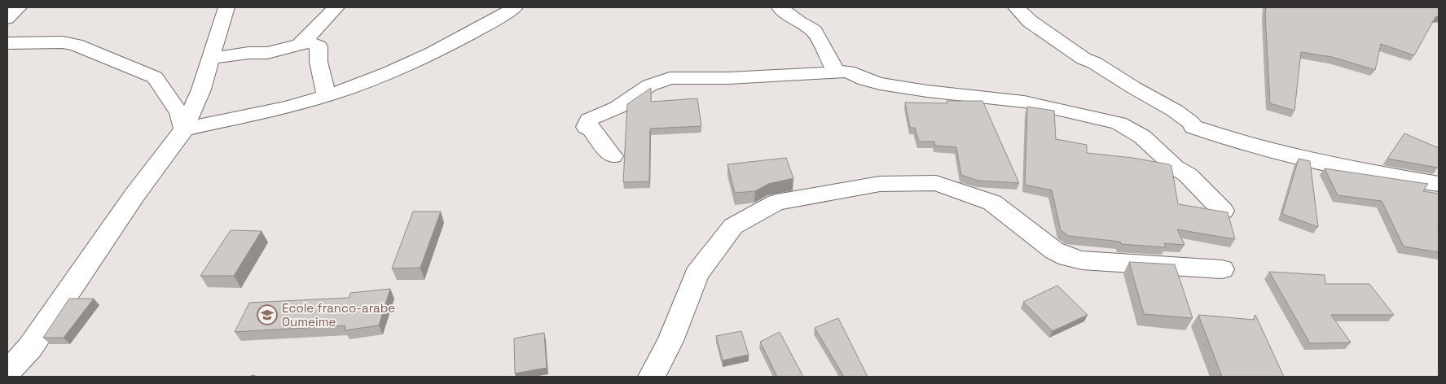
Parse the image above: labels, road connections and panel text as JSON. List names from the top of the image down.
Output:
{
  "places": {
    "school or university": ["Ecole franco-arabe Oumeime"]
  }
}
